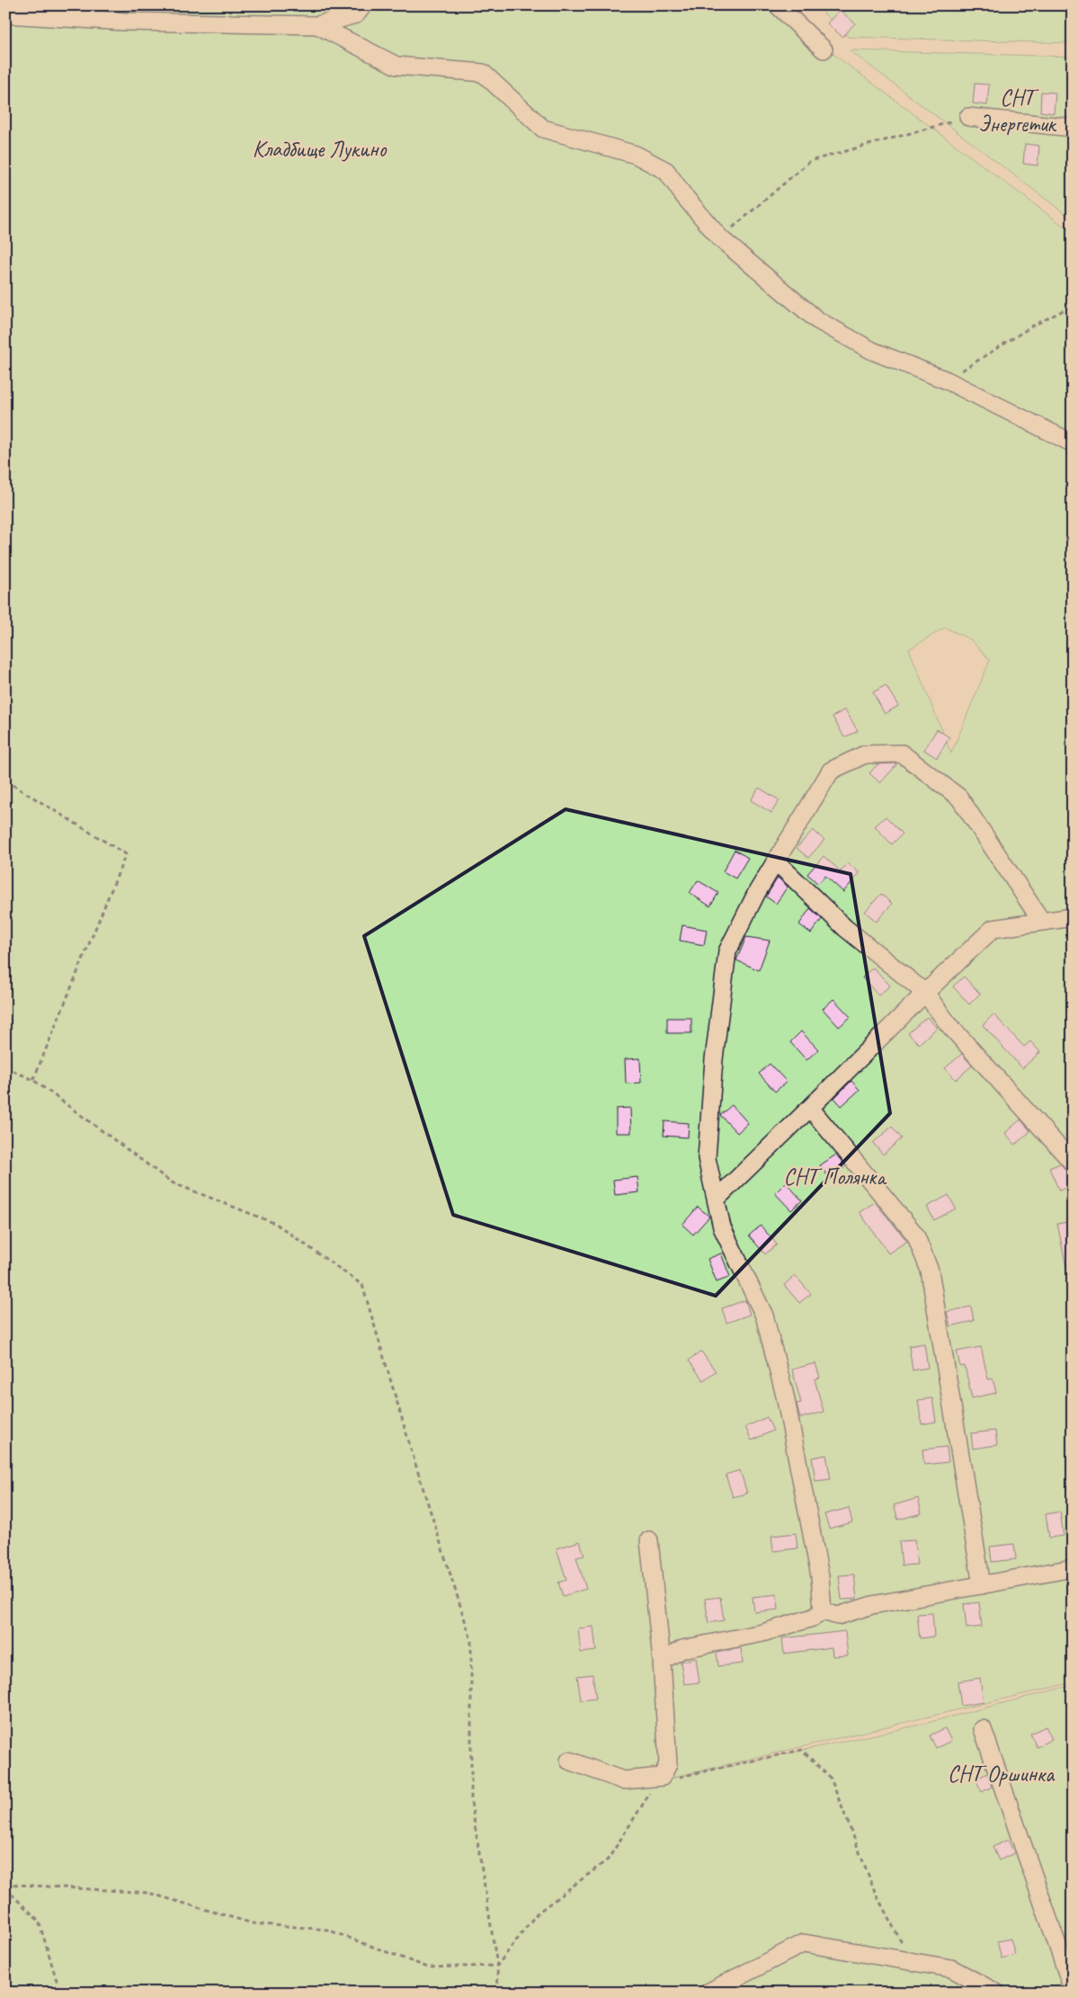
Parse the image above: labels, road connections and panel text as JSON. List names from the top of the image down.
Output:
{
  "parks": [
    "СНТ Энергетик",
    "Кладбище Лукино",
    "СНТ Полянка",
    "СНТ Оршинка"
  ]
}
